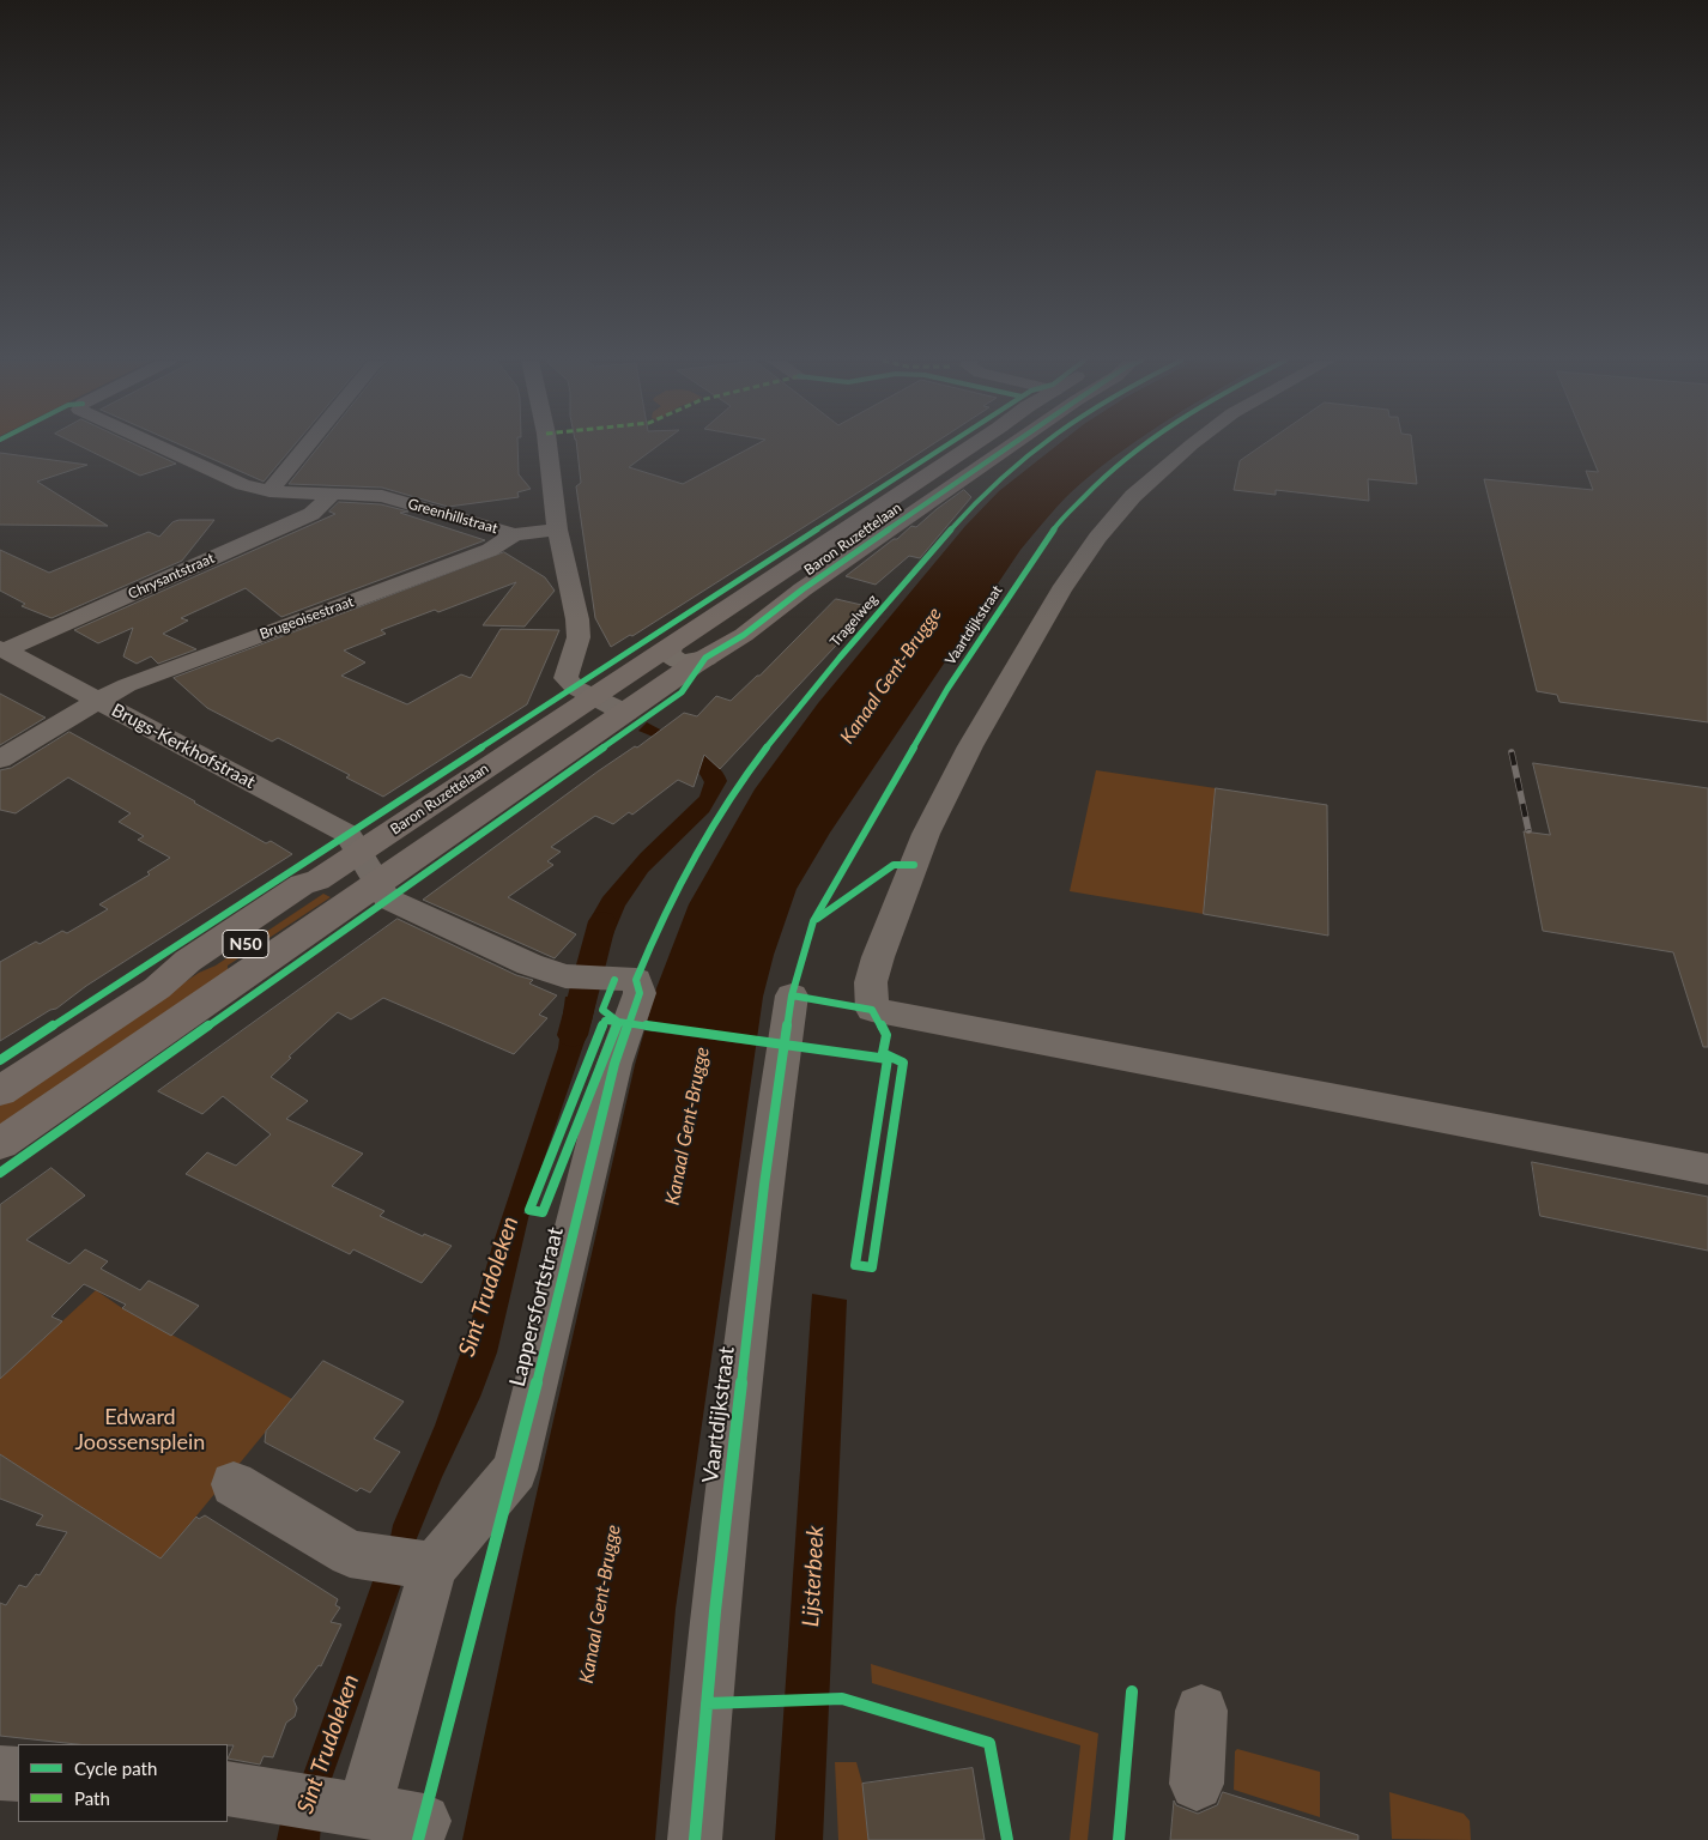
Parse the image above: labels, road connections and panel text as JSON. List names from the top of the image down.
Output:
{
  "streets": {
    "main road": ["Baron Ruzettelaan", "N50"],
    "street": [
      "Greenhillstraat",
      "Chrysantstraat",
      "Brugeoisestraat",
      "Vaartdijkstraat",
      "Brugs-Kerkhofstraat",
      "Lappersfortstraat"
    ],
    "cycle path": ["Tragelweg"]
  },
  "crossings": [
    ["Greenhillstraat", "Chrysantstraat"],
    ["Greenhillstraat", "Brugeoisestraat"],
    ["Baron Ruzettelaan", "Brugs-Kerkhofstraat"],
    ["Baron Ruzettelaan", "N50"],
    ["Baron Ruzettelaan", "Lappersfortstraat"],
    ["Chrysantstraat", "Brugs-Kerkhofstraat"],
    ["Brugeoisestraat", "Brugs-Kerkhofstraat"]
  ],
  "water": ["Kanaal Gent-Brugge", "Sint Trudoleken", "Lijsterbeek"],
  "parks": ["Edward Joossensplein"],
  "legend": ["Cycle path", "Path"]
}
